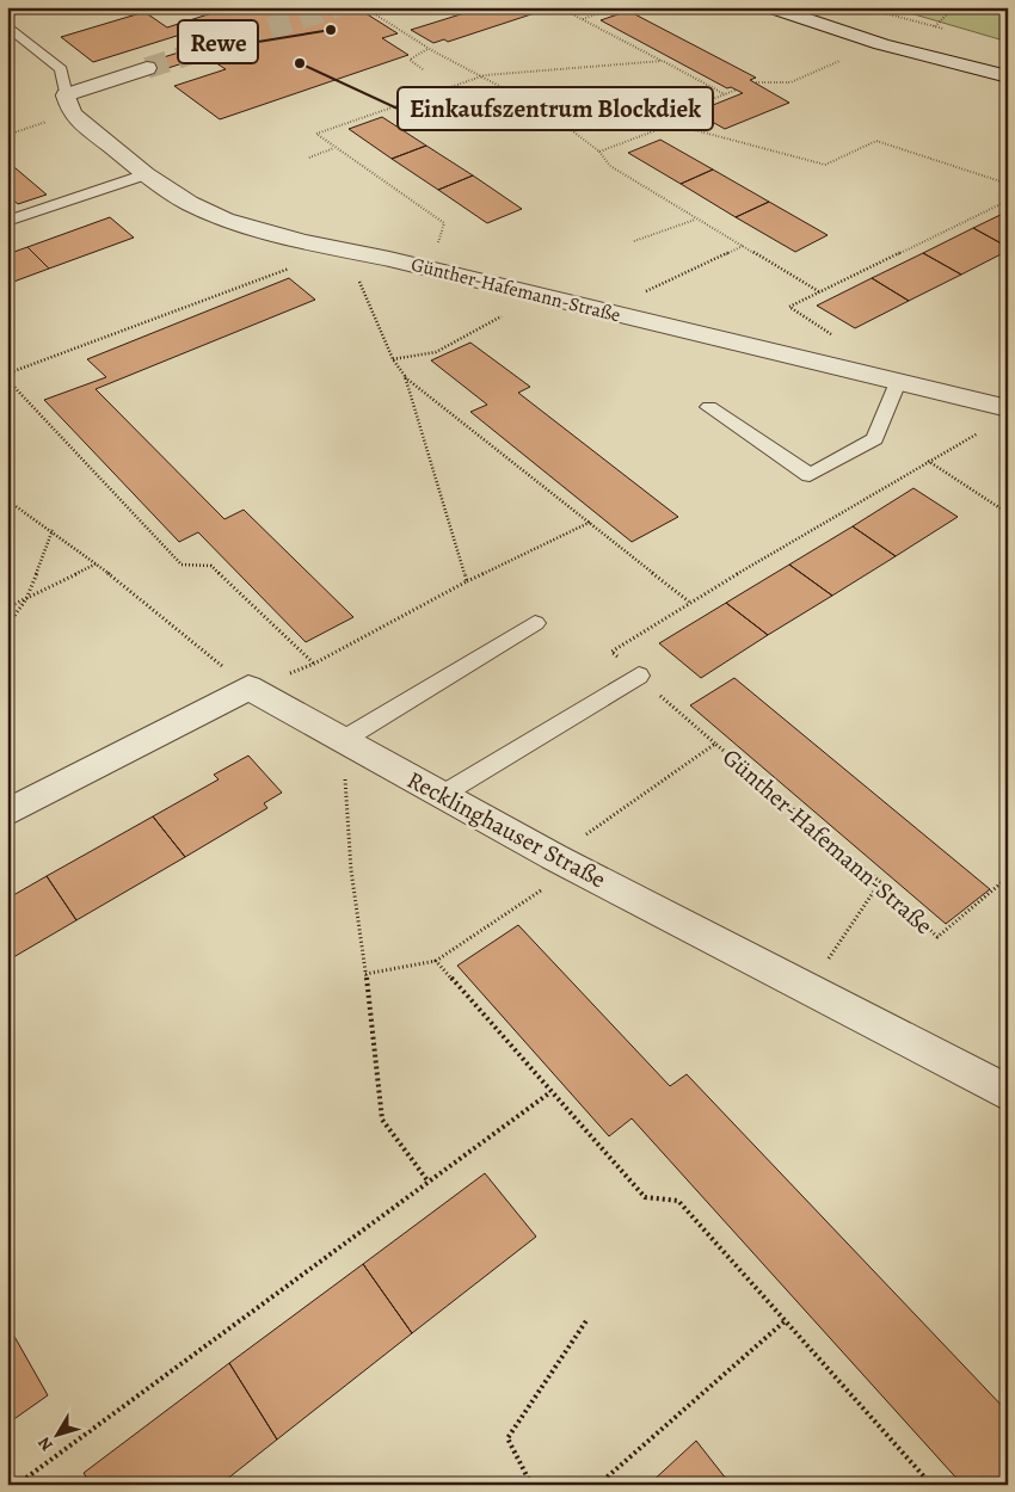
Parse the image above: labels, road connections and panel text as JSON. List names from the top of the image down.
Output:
{
  "streets": {
    "street": ["Günther-Hafemann-Straße", "Recklinghauser Straße"]
  },
  "crossings": [
    ["Günther-Hafemann-Straße", "Recklinghauser Straße"]
  ],
  "places": ["Rewe", "Einkaufszentrum Blockdiek"],
  "north": "bottom left"
}
